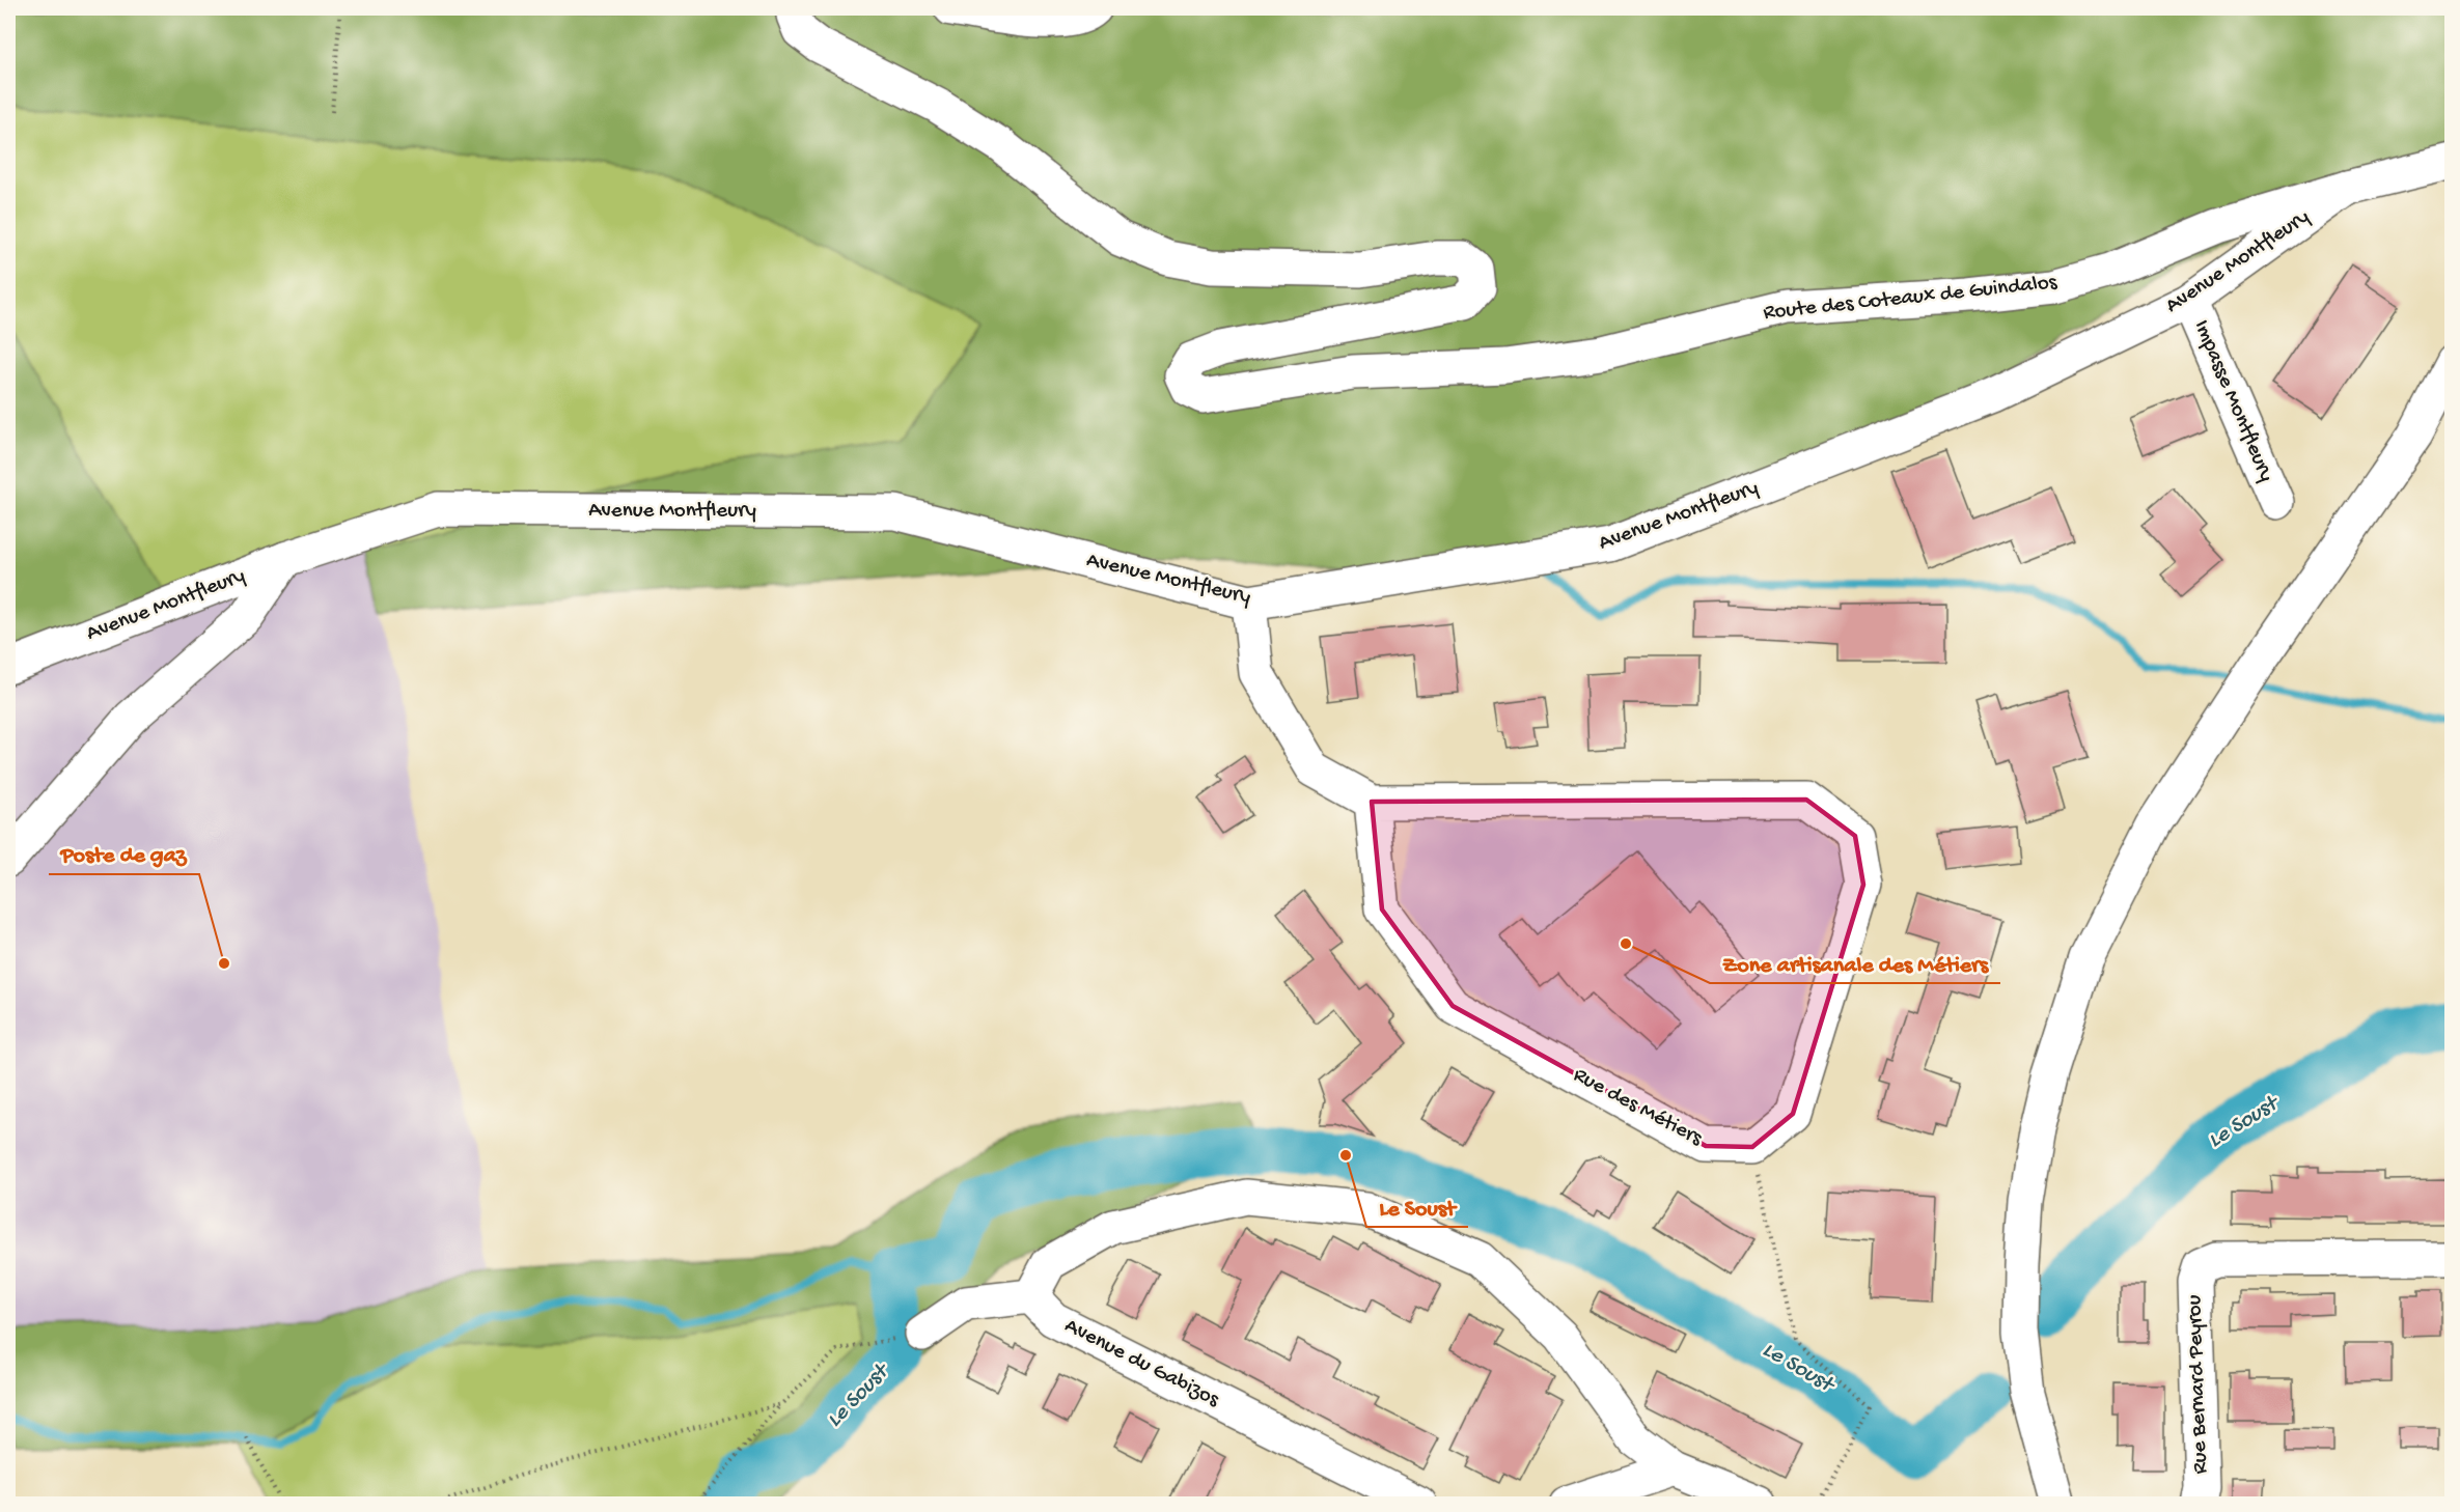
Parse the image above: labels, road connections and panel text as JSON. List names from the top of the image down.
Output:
{
  "streets": {
    "street": [
      "Avenue Montfleury",
      "Route des Coteaux de Guindalos",
      "Impasse Montfleury",
      "Rue des Métiers",
      "Avenue du Gabizos",
      "Rue Bernard Peyrou"
    ]
  },
  "crossings": [
    ["Avenue Montfleury", "Route des Coteaux de Guindalos"],
    ["Avenue Montfleury", "Impasse Montfleury"]
  ],
  "water": ["Le Soust"],
  "places": ["Zone artisanale des Métiers", "Poste de gaz", "Le Soust"]
}
